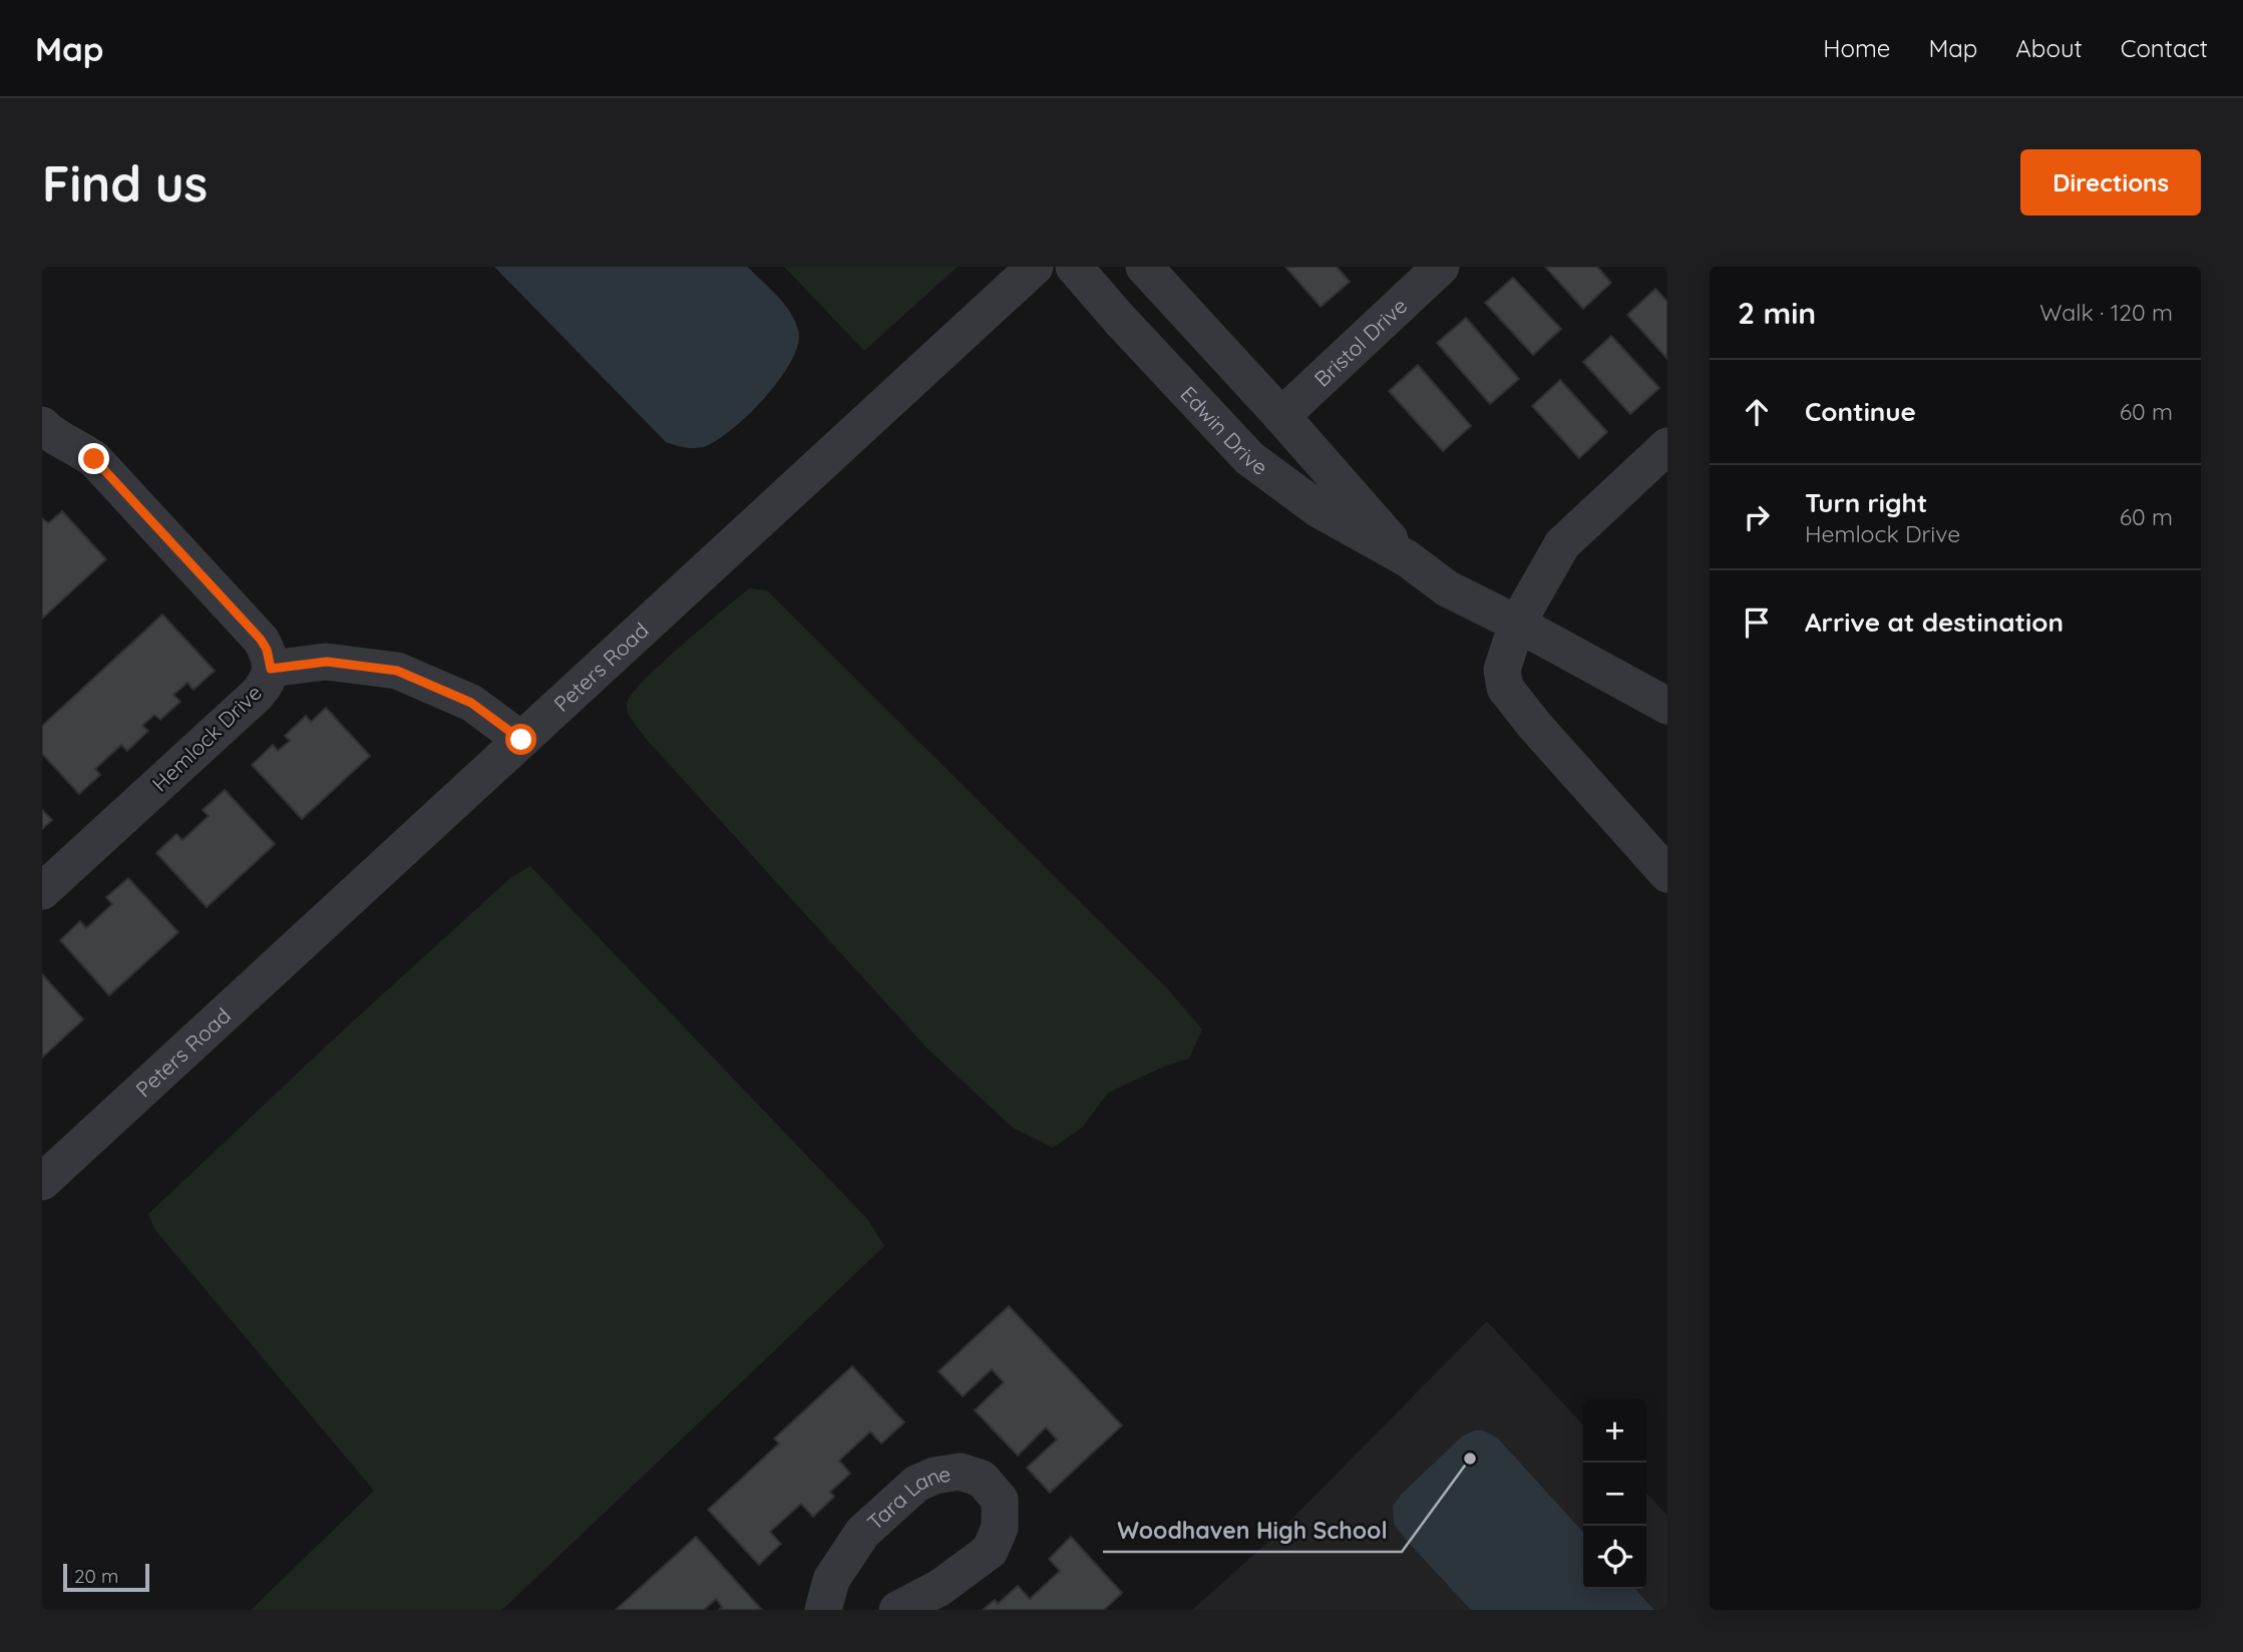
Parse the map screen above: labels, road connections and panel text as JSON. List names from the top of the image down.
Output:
{
  "streets": {
    "street": [
      "Bristol Drive",
      "Edwin Drive",
      "Peters Road",
      "Hemlock Drive",
      "Tara Lane"
    ]
  },
  "crossings": [
    ["Bristol Drive", "Edwin Drive"]
  ],
  "places": ["Woodhaven High School"],
  "scale_bar": "20 m",
  "page": {
    "header": "Map",
    "nav": [
      "Home",
      "Map",
      "About",
      "Contact"
    ],
    "buttons": "Directions",
    "title": "Find us",
    "heading": ["2 min", "Walk · 120 m"],
    "list": [
      ["Continue", "60 m"],
      ["Turn right", "Hemlock Drive", "60 m"],
      "Arrive at destination"
    ],
    "map_buttons": ["+", "−"],
    "scale": "20 m"
  }
}
